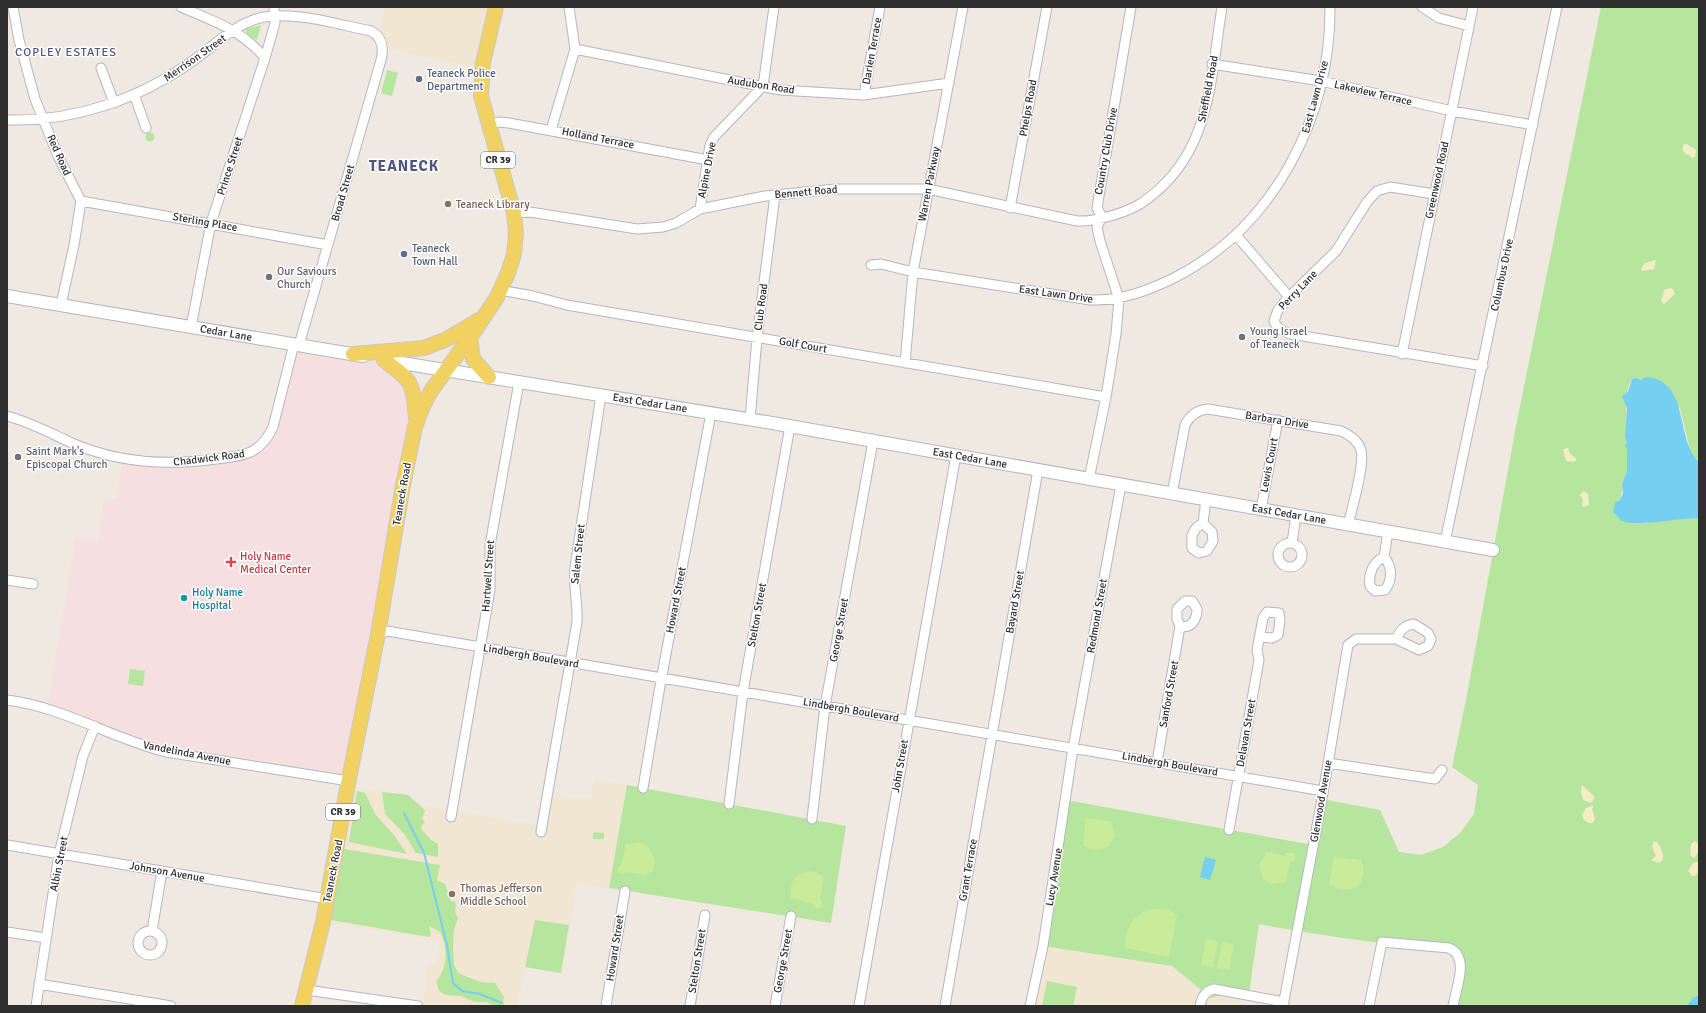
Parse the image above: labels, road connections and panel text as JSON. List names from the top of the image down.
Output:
{
  "streets": {
    "main road": ["CR 39", "Teaneck Road"],
    "street": [
      "Darien Terrace",
      "Merrison Street",
      "Audubon Road",
      "Sheffield Road",
      "Lakeview Terrace",
      "East Lawn Drive",
      "Phelps Road",
      "Holland Terrace",
      "Country Club Drive",
      "Red Road",
      "Prince Street",
      "Alpine Drive",
      "Greenwood Road",
      "Warren Parkway",
      "Bennett Road",
      "Broad Street",
      "Sterling Place",
      "Columbus Drive",
      "Perry Lane",
      "Club Road",
      "Cedar Lane",
      "Golf Court",
      "East Cedar Lane",
      "Barbara Drive",
      "Chadwick Road",
      "Lewis Court",
      "Salem Street",
      "Hartwell Street",
      "Howard Street",
      "Bayard Street",
      "Stelton Street",
      "Redmond Street",
      "George Street",
      "Lindbergh Boulevard",
      "Sanford Street",
      "Delavan Street",
      "Vandelinda Avenue",
      "John Street",
      "Glenwood Avenue",
      "Albin Street",
      "Grant Terrace",
      "Johnson Avenue",
      "Lucy Avenue"
    ]
  },
  "crossings": [
    ["Darien Terrace", "Audubon Road"],
    ["Merrison Street", "Red Road"],
    ["Merrison Street", "Prince Street"],
    ["Merrison Street", "Broad Street"],
    ["Audubon Road", "Alpine Drive"],
    ["Audubon Road", "Warren Parkway"],
    ["Sheffield Road", "Lakeview Terrace"],
    ["Sheffield Road", "Country Club Drive"],
    ["Sheffield Road", "Bennett Road"],
    ["Lakeview Terrace", "East Lawn Drive"],
    ["Lakeview Terrace", "Greenwood Road"],
    ["Lakeview Terrace", "Columbus Drive"],
    ["East Lawn Drive", "Country Club Drive"],
    ["East Lawn Drive", "Warren Parkway"],
    ["Phelps Road", "Bennett Road"],
    ["Holland Terrace", "Alpine Drive"],
    ["Holland Terrace", "Teaneck Road"],
    ["Country Club Drive", "Bennett Road"],
    ["Country Club Drive", "Golf Court"],
    ["Country Club Drive", "East Cedar Lane"],
    ["Red Road", "Sterling Place"],
    ["Prince Street", "Sterling Place"],
    ["Prince Street", "Cedar Lane"],
    ["Alpine Drive", "Bennett Road"],
    ["Greenwood Road", "Perry Lane"],
    ["Warren Parkway", "Bennett Road"],
    ["Warren Parkway", "Golf Court"],
    ["Bennett Road", "Club Road"],
    ["Bennett Road", "Teaneck Road"],
    ["Broad Street", "Sterling Place"],
    ["Broad Street", "Cedar Lane"],
    ["Broad Street", "Chadwick Road"],
    ["Columbus Drive", "Perry Lane"],
    ["Columbus Drive", "East Cedar Lane"],
    ["Club Road", "Golf Court"],
    ["Club Road", "East Cedar Lane"],
    ["Cedar Lane", "East Cedar Lane"],
    ["Cedar Lane", "Chadwick Road"],
    ["Cedar Lane", "Teaneck Road"],
    ["Golf Court", "Teaneck Road"],
    ["East Cedar Lane", "Barbara Drive"],
    ["East Cedar Lane", "Lewis Court"],
    ["East Cedar Lane", "Teaneck Road"],
    ["East Cedar Lane", "Salem Street"],
    ["East Cedar Lane", "Hartwell Street"],
    ["East Cedar Lane", "Howard Street"],
    ["East Cedar Lane", "Bayard Street"],
    ["East Cedar Lane", "Stelton Street"],
    ["East Cedar Lane", "Redmond Street"],
    ["East Cedar Lane", "George Street"],
    ["East Cedar Lane", "John Street"],
    ["Barbara Drive", "Lewis Court"],
    ["Teaneck Road", "Lindbergh Boulevard"],
    ["Teaneck Road", "Vandelinda Avenue"],
    ["Teaneck Road", "Johnson Avenue"],
    ["Salem Street", "Lindbergh Boulevard"],
    ["Hartwell Street", "Lindbergh Boulevard"],
    ["Howard Street", "Lindbergh Boulevard"],
    ["Bayard Street", "Lindbergh Boulevard"],
    ["Bayard Street", "Grant Terrace"],
    ["Stelton Street", "Lindbergh Boulevard"],
    ["Redmond Street", "Lindbergh Boulevard"],
    ["Redmond Street", "Lucy Avenue"],
    ["George Street", "Lindbergh Boulevard"],
    ["Lindbergh Boulevard", "Sanford Street"],
    ["Lindbergh Boulevard", "Delavan Street"],
    ["Lindbergh Boulevard", "John Street"],
    ["Lindbergh Boulevard", "Glenwood Avenue"],
    ["Lindbergh Boulevard", "Grant Terrace"],
    ["Lindbergh Boulevard", "Lucy Avenue"],
    ["Vandelinda Avenue", "Albin Street"],
    ["Albin Street", "Johnson Avenue"]
  ],
  "districts": ["COPLEY ESTATES", "TEANECK"],
  "places": {
    "other": [
      "Teaneck Police Department",
      "Teaneck Library",
      "Teaneck Town Hall",
      "Our Saviours Church",
      "Young Israel of Teaneck",
      "Saint Mark's Episcopal Church",
      "Holy Name Hospital",
      "Thomas Jefferson Middle School"
    ],
    "health": ["Holy Name Medical Center"]
  }
}
